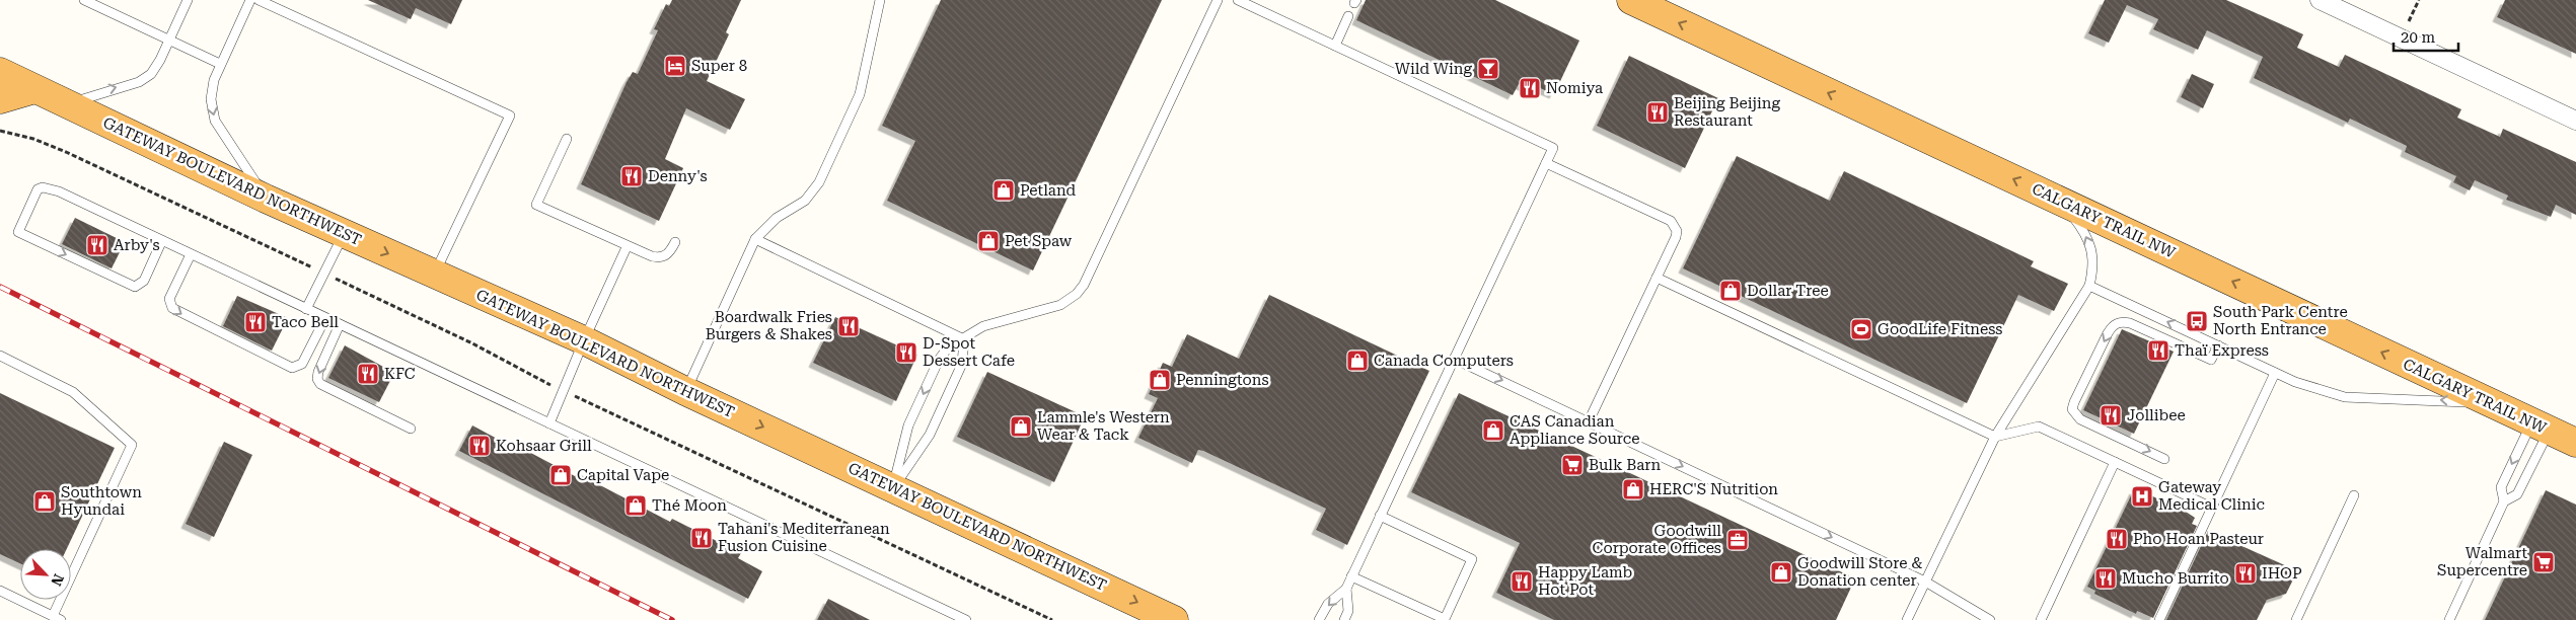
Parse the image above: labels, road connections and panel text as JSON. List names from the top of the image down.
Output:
{
  "streets": {
    "highway": ["GATEWAY BOULEVARD NORTHWEST", "CALGARY TRAIL NW"]
  },
  "one_way": ["GATEWAY BOULEVARD NORTHWEST", "CALGARY TRAIL NW"],
  "places": {
    "hotel": ["Super 8"],
    "bar": ["Wild Wing"],
    "restaurant": [
      "Nomiya",
      "Beijing Beijing Restaurant",
      "Denny's",
      "Arby's",
      "Taco Bell",
      "Boardwalk Fries Burgers & Shakes",
      "Thaï Express",
      "D-Spot Dessert Cafe",
      "KFC",
      "Jollibee",
      "Kohsaar Grill",
      "Tahani's Mediterranean Fusion Cuisine",
      "Pho Hoan Pasteur",
      "IHOP",
      "Mucho Burrito",
      "Happy Lamb Hot Pot"
    ],
    "shop": [
      "Petland",
      "Pet Spaw",
      "Dollar Tree",
      "Canada Computers",
      "Penningtons",
      "Lammle's Western Wear & Tack",
      "CAS Canadian Appliance Source",
      "Capital Vape",
      "HERC'S Nutrition",
      "Southtown Hyundai",
      "Thé Moon",
      "Goodwill Store & Donation center"
    ],
    "bus stop": ["South Park Centre North Entrance"],
    "sports": ["GoodLife Fitness"],
    "supermarket": ["Bulk Barn", "Walmart Supercentre"],
    "hospital": ["Gateway Medical Clinic"],
    "office": ["Goodwill Corporate Offices"]
  },
  "scale_bar": "20 m",
  "north": "bottom right"
}
